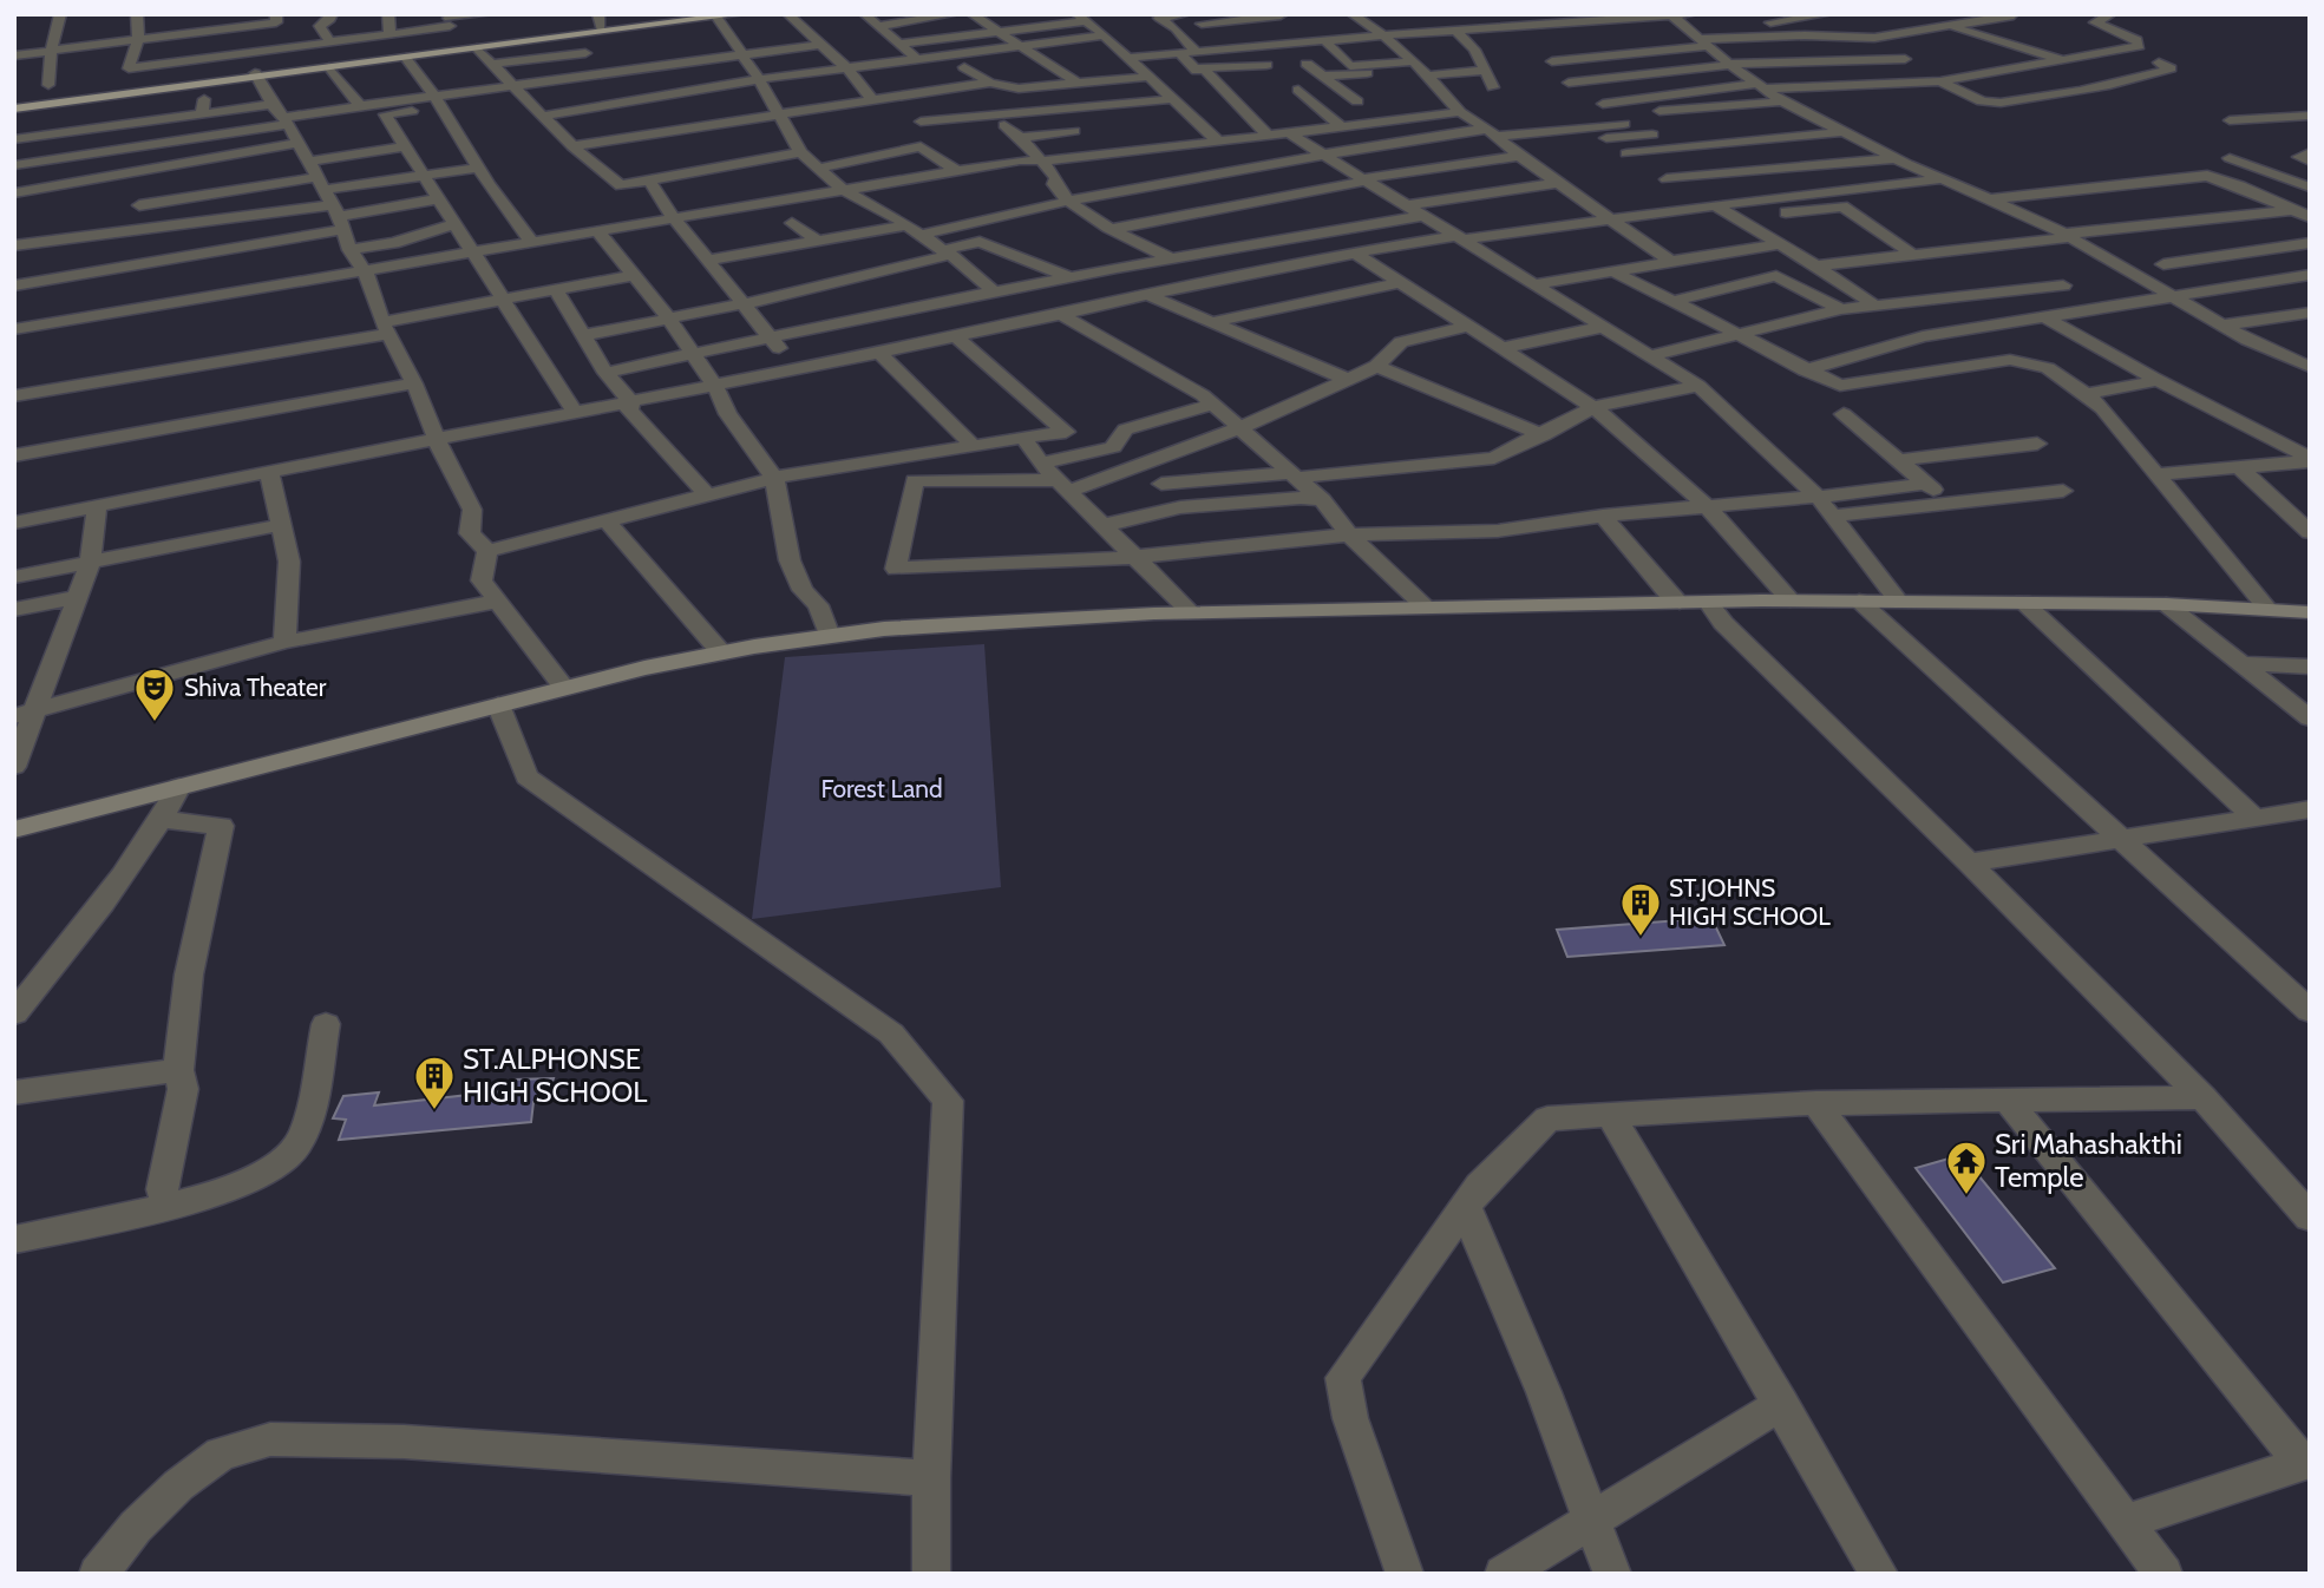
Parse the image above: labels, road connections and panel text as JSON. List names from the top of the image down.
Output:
{
  "parks": ["Forest Land"],
  "places": {
    "theatre": ["Shiva Theater"],
    "building": ["ST.JOHNS HIGH SCHOOL", "ST.ALPHONSE HIGH SCHOOL"],
    "temple": ["Sri Mahashakthi Temple"]
  }
}
